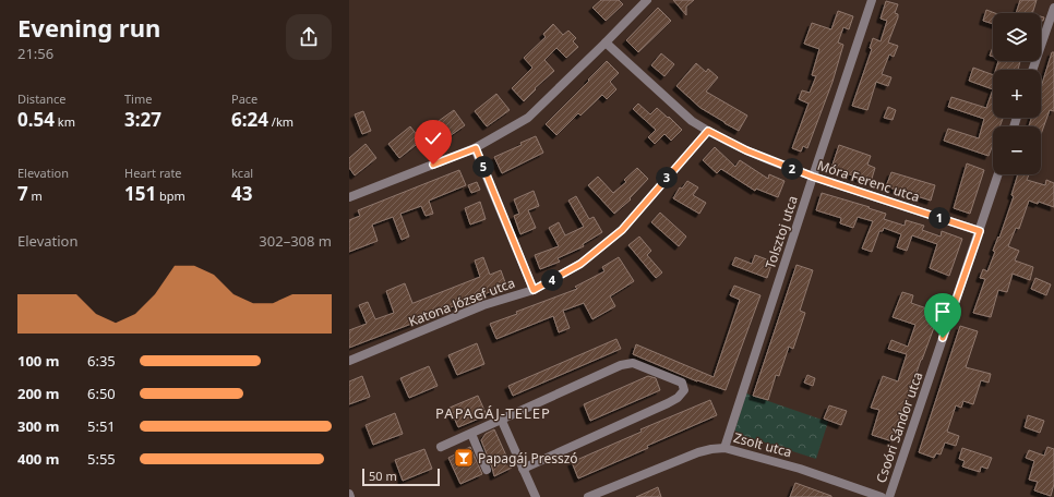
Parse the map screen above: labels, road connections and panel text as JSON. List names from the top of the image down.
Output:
{
  "streets": {
    "street": [
      "Móra Ferenc utca",
      "Tolsztoj utca",
      "Katona József utca",
      "Csoóri Sándor utca",
      "Zsolt utca"
    ]
  },
  "crossings": [
    ["Móra Ferenc utca", "Tolsztoj utca"],
    ["Móra Ferenc utca", "Katona József utca"],
    ["Móra Ferenc utca", "Csoóri Sándor utca"],
    ["Tolsztoj utca", "Zsolt utca"]
  ],
  "districts": ["PAPAGÁJ-TELEP"],
  "places": {
    "bar": ["Papagáj Presszó"]
  },
  "scale_bar": "50 m",
  "page": {
    "heading": ["Evening run", "21:56"],
    "map_buttons": ["+", "−"],
    "stats": [
      ["Distance", "0.54 km"],
      ["Time", "3:27"],
      ["Pace", "6:24 /km"],
      ["Elevation", "7 m"],
      ["Heart rate", "151 bpm"],
      ["kcal", "43"]
    ],
    "pins": [
      "5",
      "2",
      "3",
      "1",
      "4"
    ],
    "chart": ["Elevation", "302–308 m"],
    "list": [
      {
        "name": "100 m",
        "note": "6:35"
      },
      {
        "name": "200 m",
        "note": "6:50"
      },
      {
        "name": "300 m",
        "note": "5:51"
      },
      {
        "name": "400 m",
        "note": "5:55"
      }
    ],
    "scale": "50 m"
  }
}
